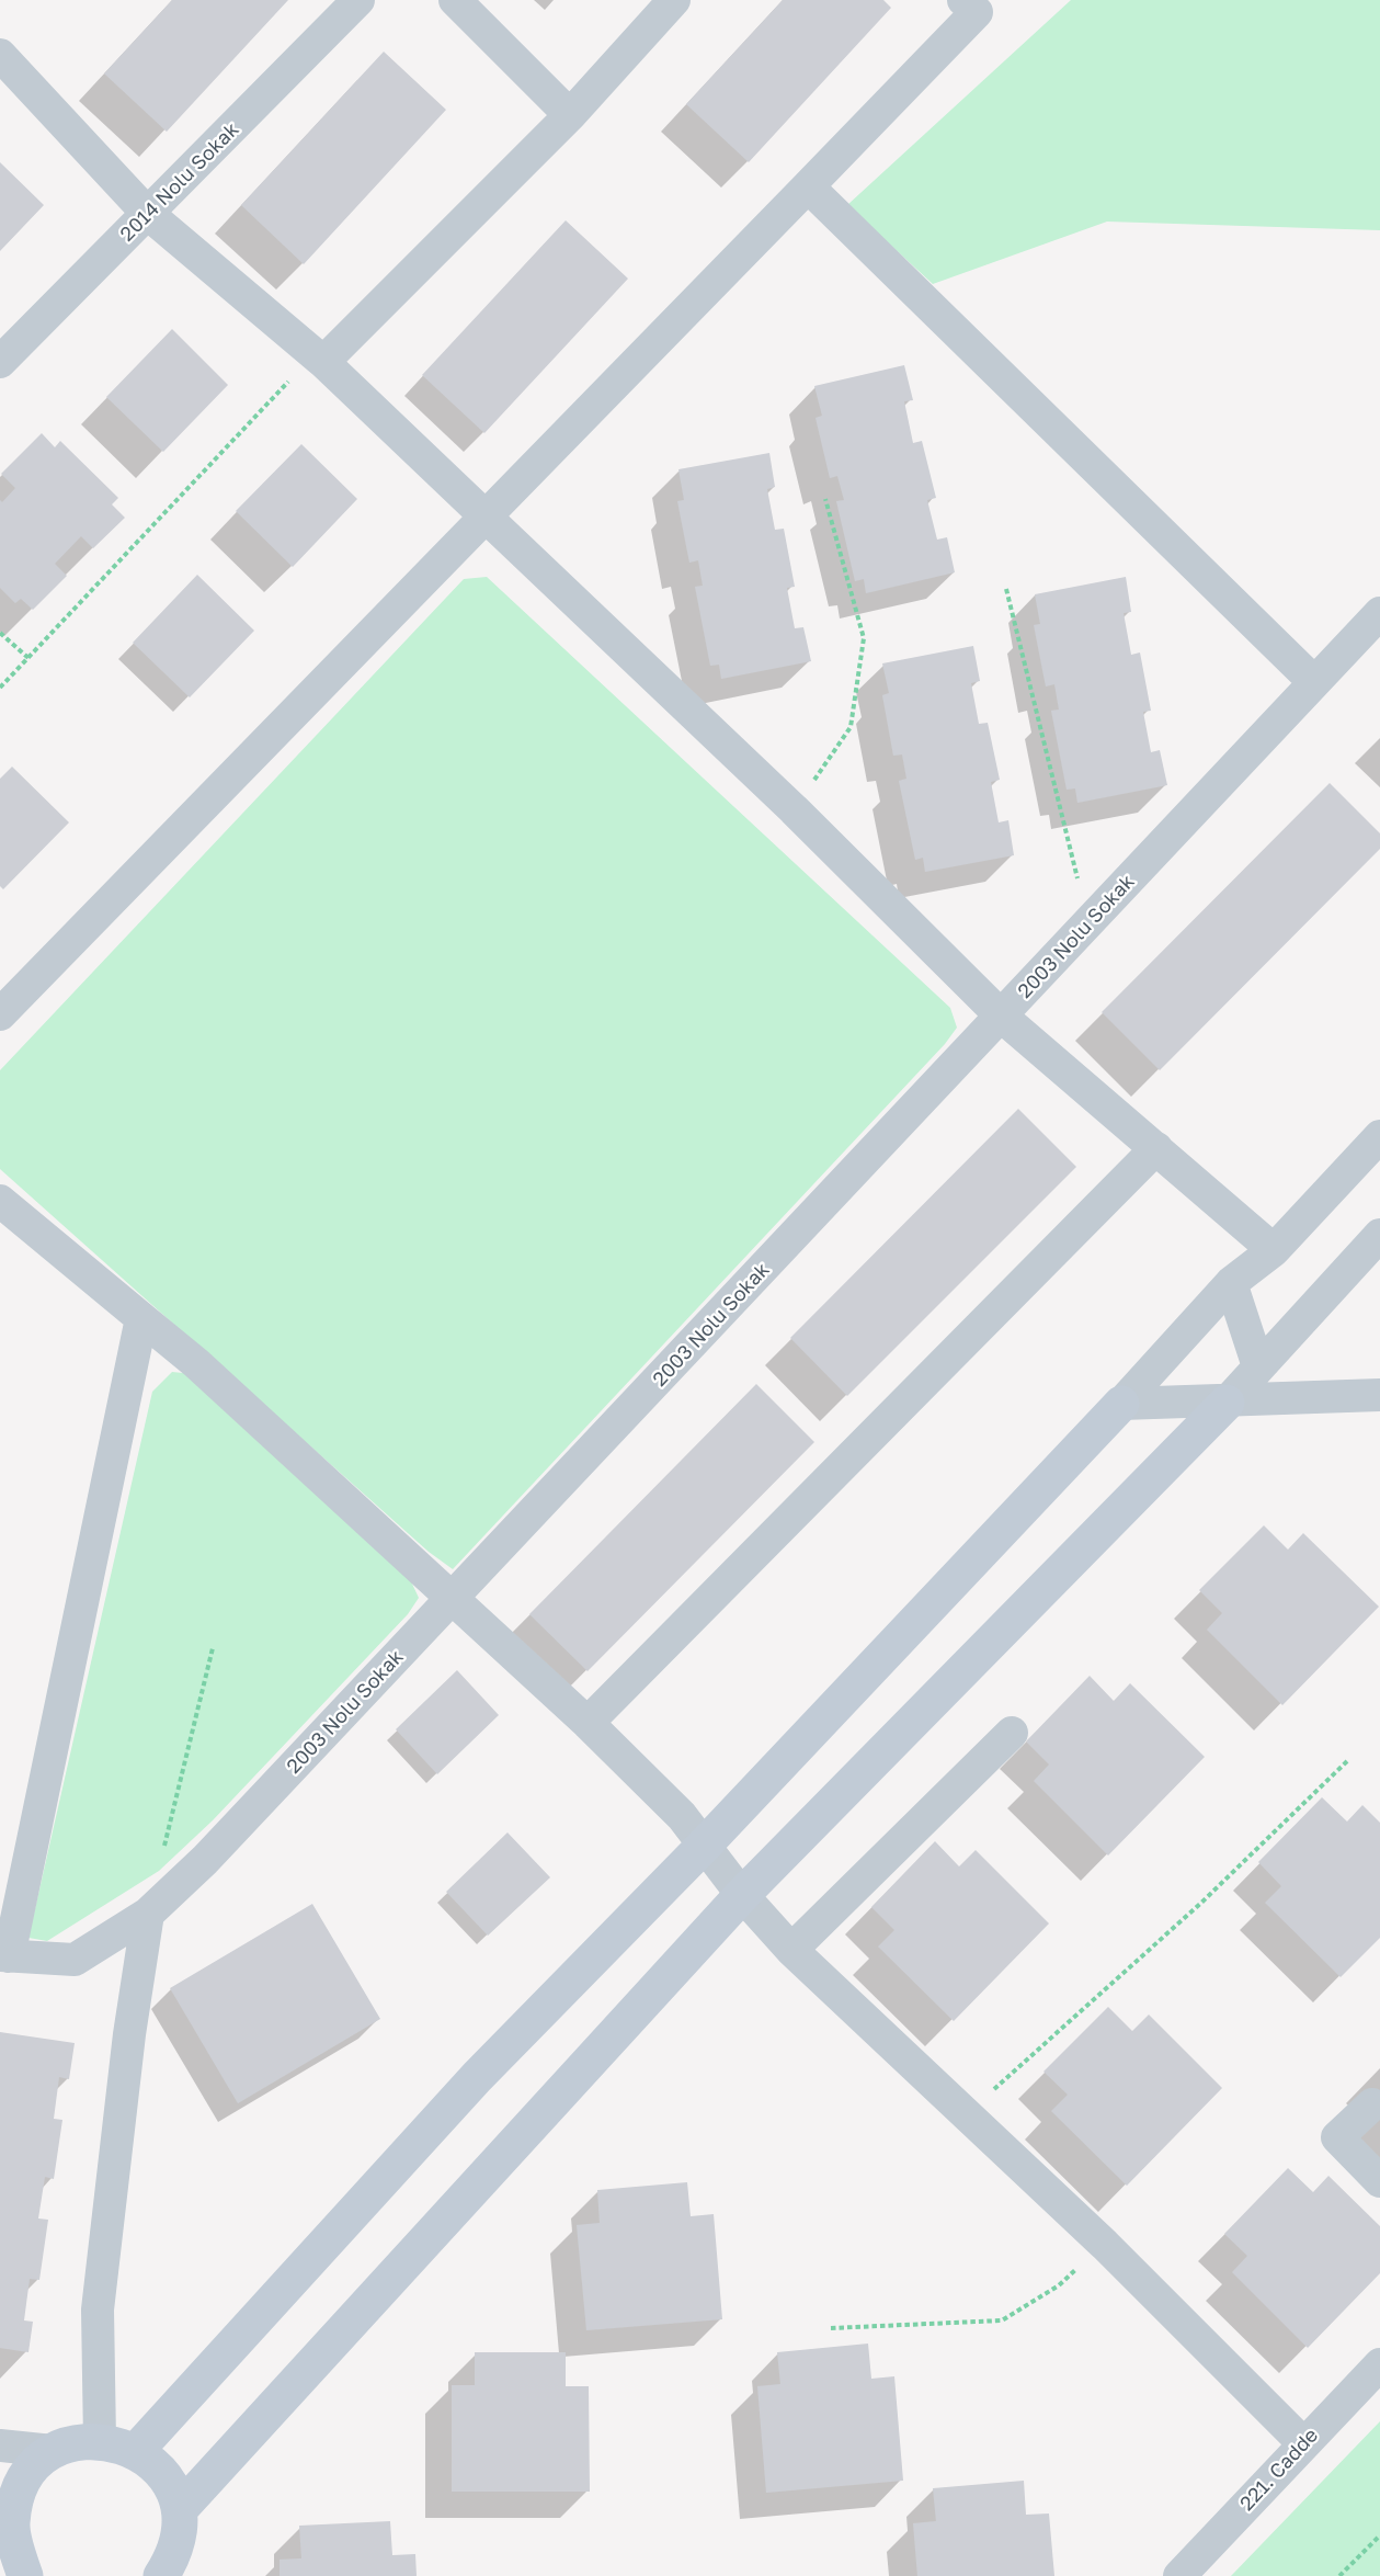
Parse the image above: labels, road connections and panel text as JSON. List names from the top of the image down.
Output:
{
  "streets": {
    "street": ["2014 Nolu Sokak", "2003 Nolu Sokak", "221. Cadde"]
  }
}
